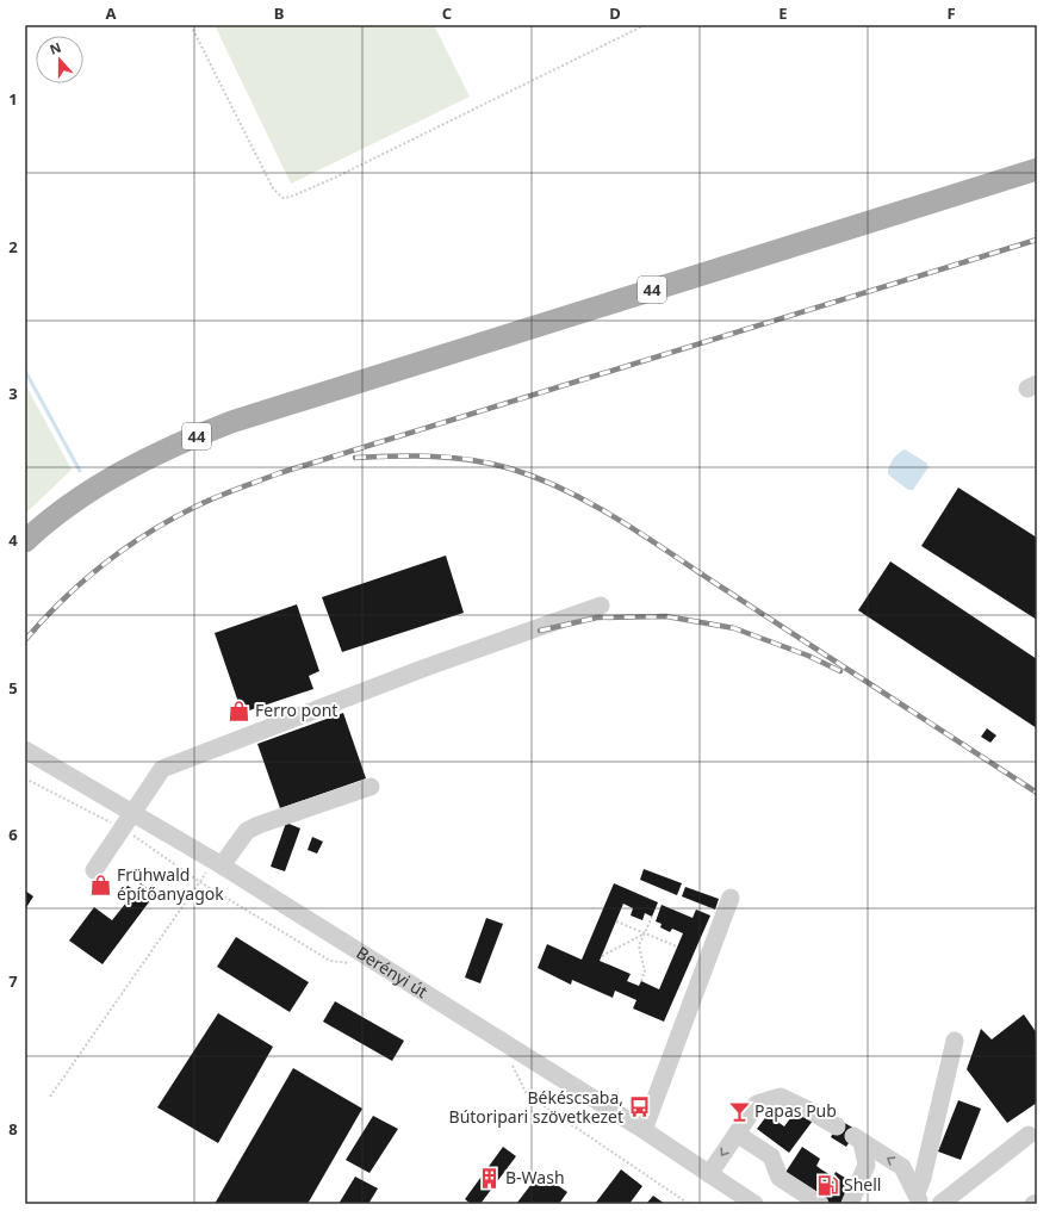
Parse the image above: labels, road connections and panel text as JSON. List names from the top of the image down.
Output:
{
  "streets": {
    "main road": ["44"],
    "street": ["Berényi út"]
  },
  "places": {
    "shop": ["Ferro pont", "Frühwald építőanyagok"],
    "bus stop": ["Békéscsaba, Bútoripari szövetkezet"],
    "bar": ["Papas Pub"],
    "building": ["B-Wash"],
    "fuel station": ["Shell"]
  },
  "north": "top",
  "grid": {
    "columns": [
      "A",
      "B",
      "C",
      "D",
      "E",
      "F"
    ],
    "rows": [
      "1",
      "2",
      "3",
      "4",
      "5",
      "6",
      "7",
      "8"
    ]
  }
}
